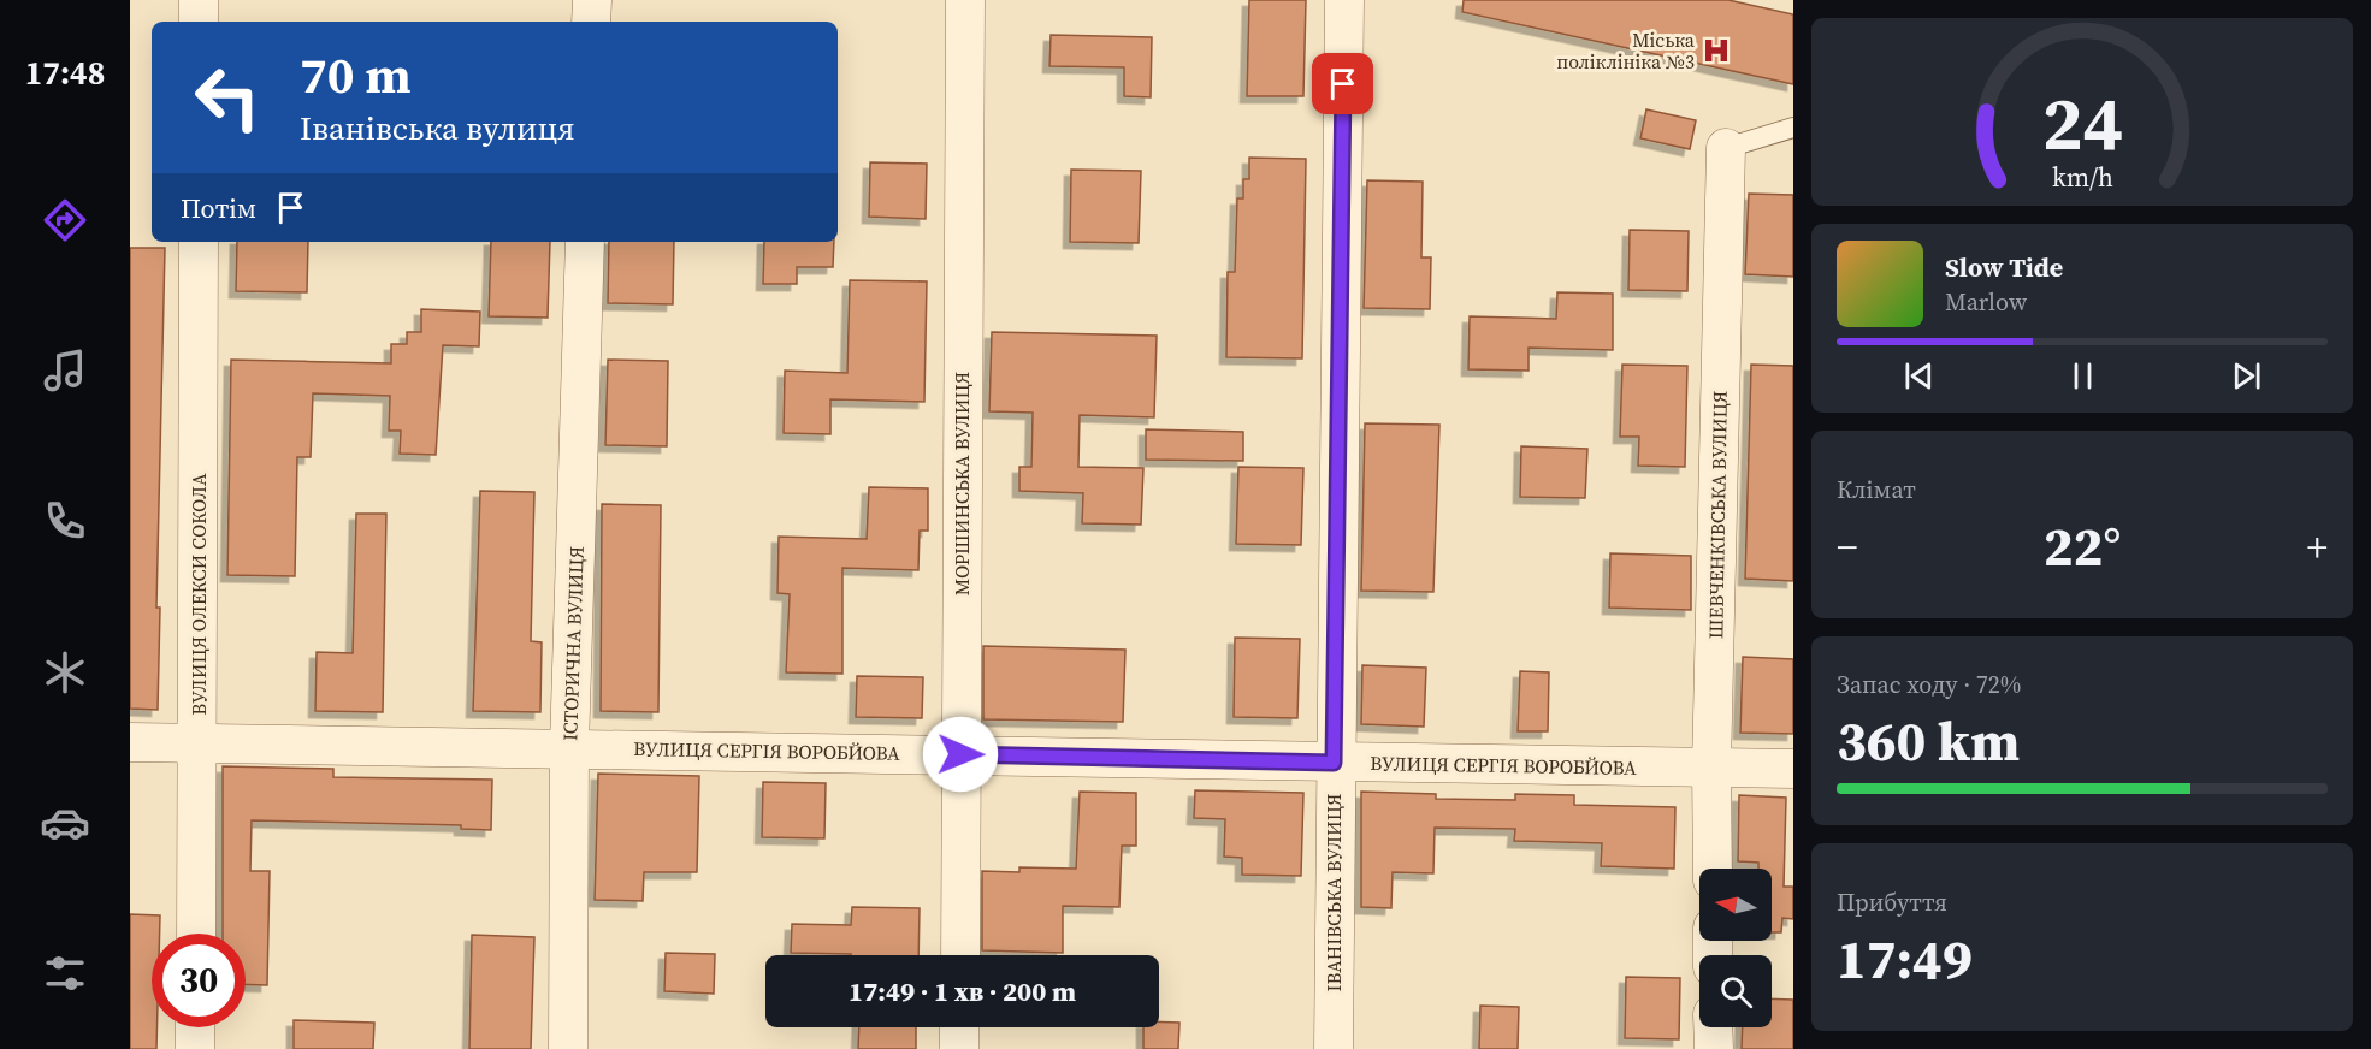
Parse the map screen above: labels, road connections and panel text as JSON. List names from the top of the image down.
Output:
{
  "streets": {
    "street": [
      "МОРШИНСЬКА ВУЛИЦЯ",
      "ШЕВЧЕНКІВСЬКА ВУЛИЦЯ",
      "ВУЛИЦЯ ОЛЕКСИ СОКОЛА",
      "ІСТОРИЧНА ВУЛИЦЯ",
      "ВУЛИЦЯ СЕРГІЯ ВОРОБЙОВА",
      "ІВАНІВСЬКА ВУЛИЦЯ"
    ]
  },
  "crossings": [
    ["МОРШИНСЬКА ВУЛИЦЯ", "ВУЛИЦЯ СЕРГІЯ ВОРОБЙОВА"],
    ["ШЕВЧЕНКІВСЬКА ВУЛИЦЯ", "ВУЛИЦЯ СЕРГІЯ ВОРОБЙОВА"],
    ["ВУЛИЦЯ ОЛЕКСИ СОКОЛА", "ВУЛИЦЯ СЕРГІЯ ВОРОБЙОВА"],
    ["ІСТОРИЧНА ВУЛИЦЯ", "ВУЛИЦЯ СЕРГІЯ ВОРОБЙОВА"],
    ["ВУЛИЦЯ СЕРГІЯ ВОРОБЙОВА", "ІВАНІВСЬКА ВУЛИЦЯ"]
  ],
  "places": {
    "hospital": ["Міська поліклініка №3"]
  },
  "north": "left",
  "page": {
    "tabs": "17:48",
    "turn": ["70 m", "Іванівська вулиця"],
    "then": "Потім",
    "song": ["Slow Tide", "Marlow"],
    "tile": [
      "Клімат",
      ["Запас ходу · 72%", "360 km"],
      ["Прибуття", "17:49"]
    ],
    "heat": ["−", "22°", "+"],
    "limit": "30",
    "trip": "17:49 · 1 хв · 200 m",
    "gauge": ["24", "km/h"]
  }
}
